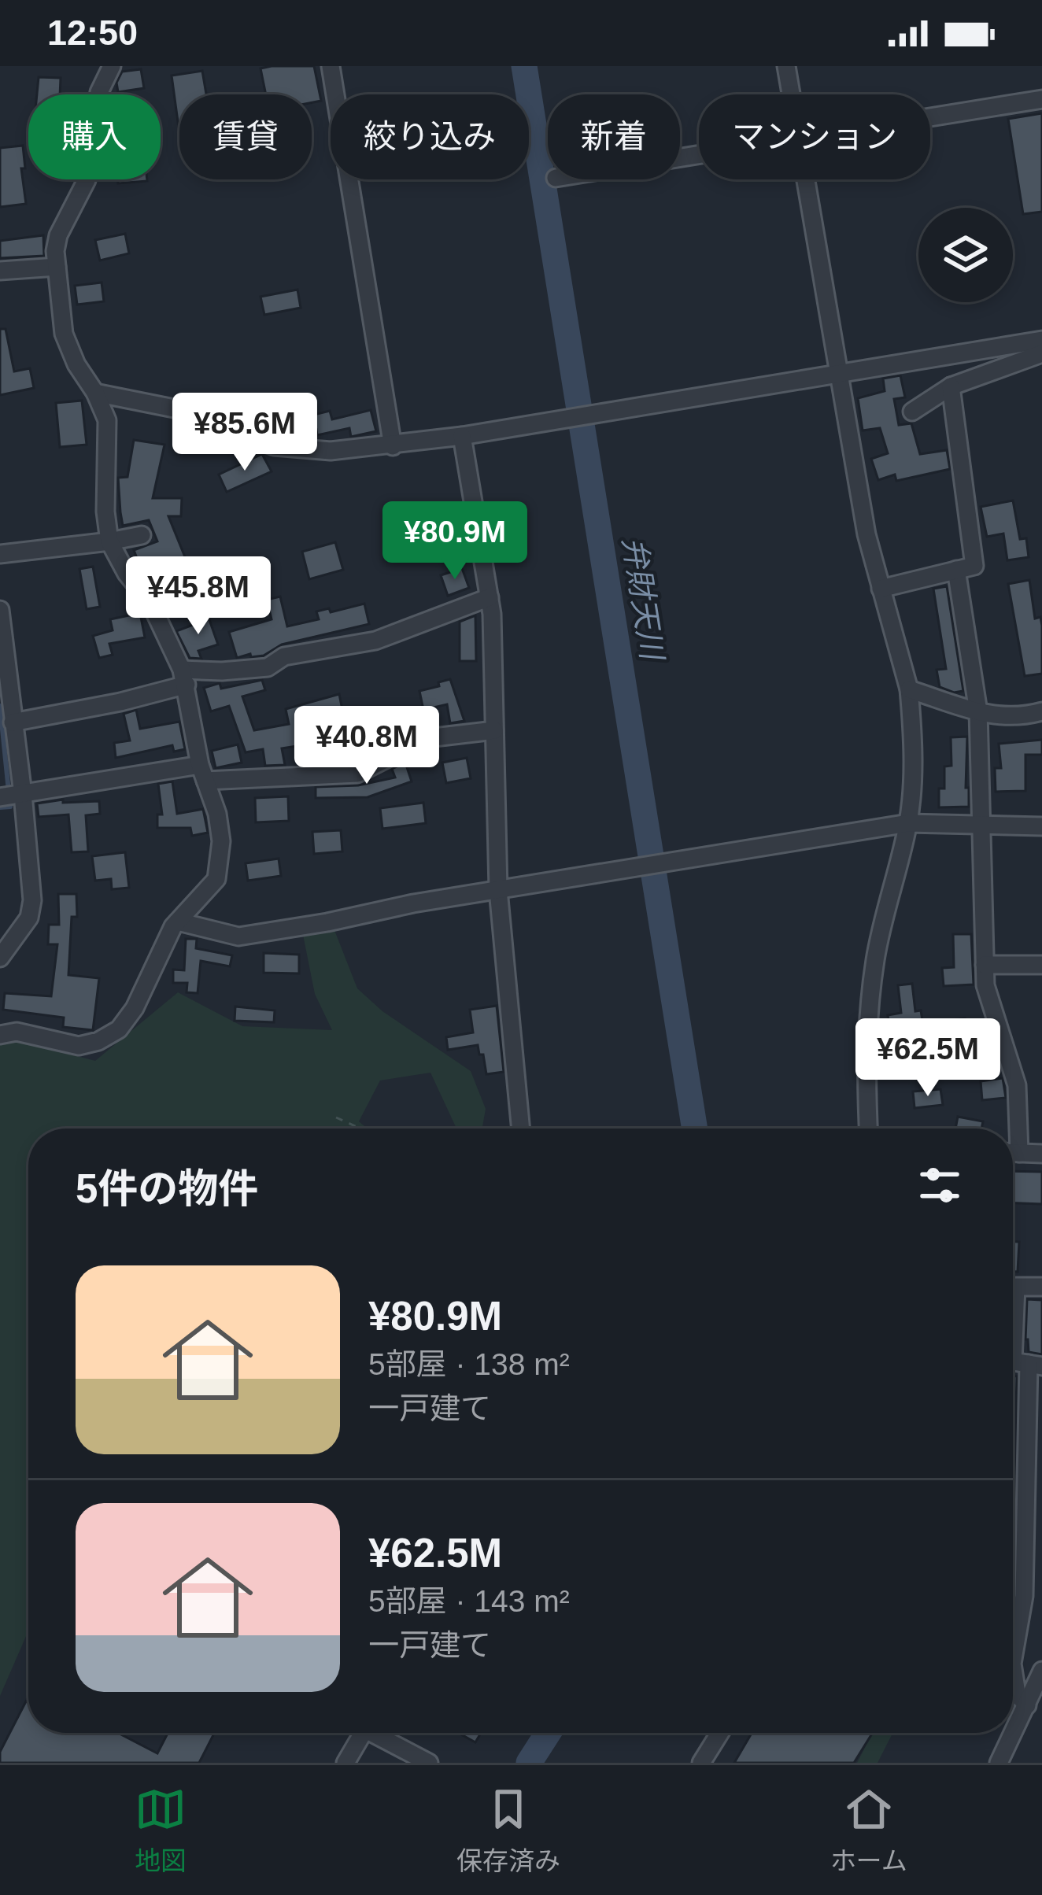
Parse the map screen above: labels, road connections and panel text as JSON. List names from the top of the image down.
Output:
{
  "water": ["弁財天川"],
  "page": {
    "status": "12:50",
    "chip": [
      "購入",
      "賃貸",
      "絞り込み",
      "新着",
      "マンション"
    ],
    "price": [
      "¥85.6M",
      "¥80.9M",
      "¥45.8M",
      "¥40.8M",
      "¥62.5M"
    ],
    "heading": "5件の物件",
    "list": [
      {
        "name": "¥80.9M",
        "note": "5部屋 · 138 m² · 一戸建て"
      },
      {
        "name": "¥62.5M",
        "note": "5部屋 · 143 m² · 一戸建て"
      }
    ],
    "tabs": ["地図", "保存済み", "ホーム"]
  }
}
